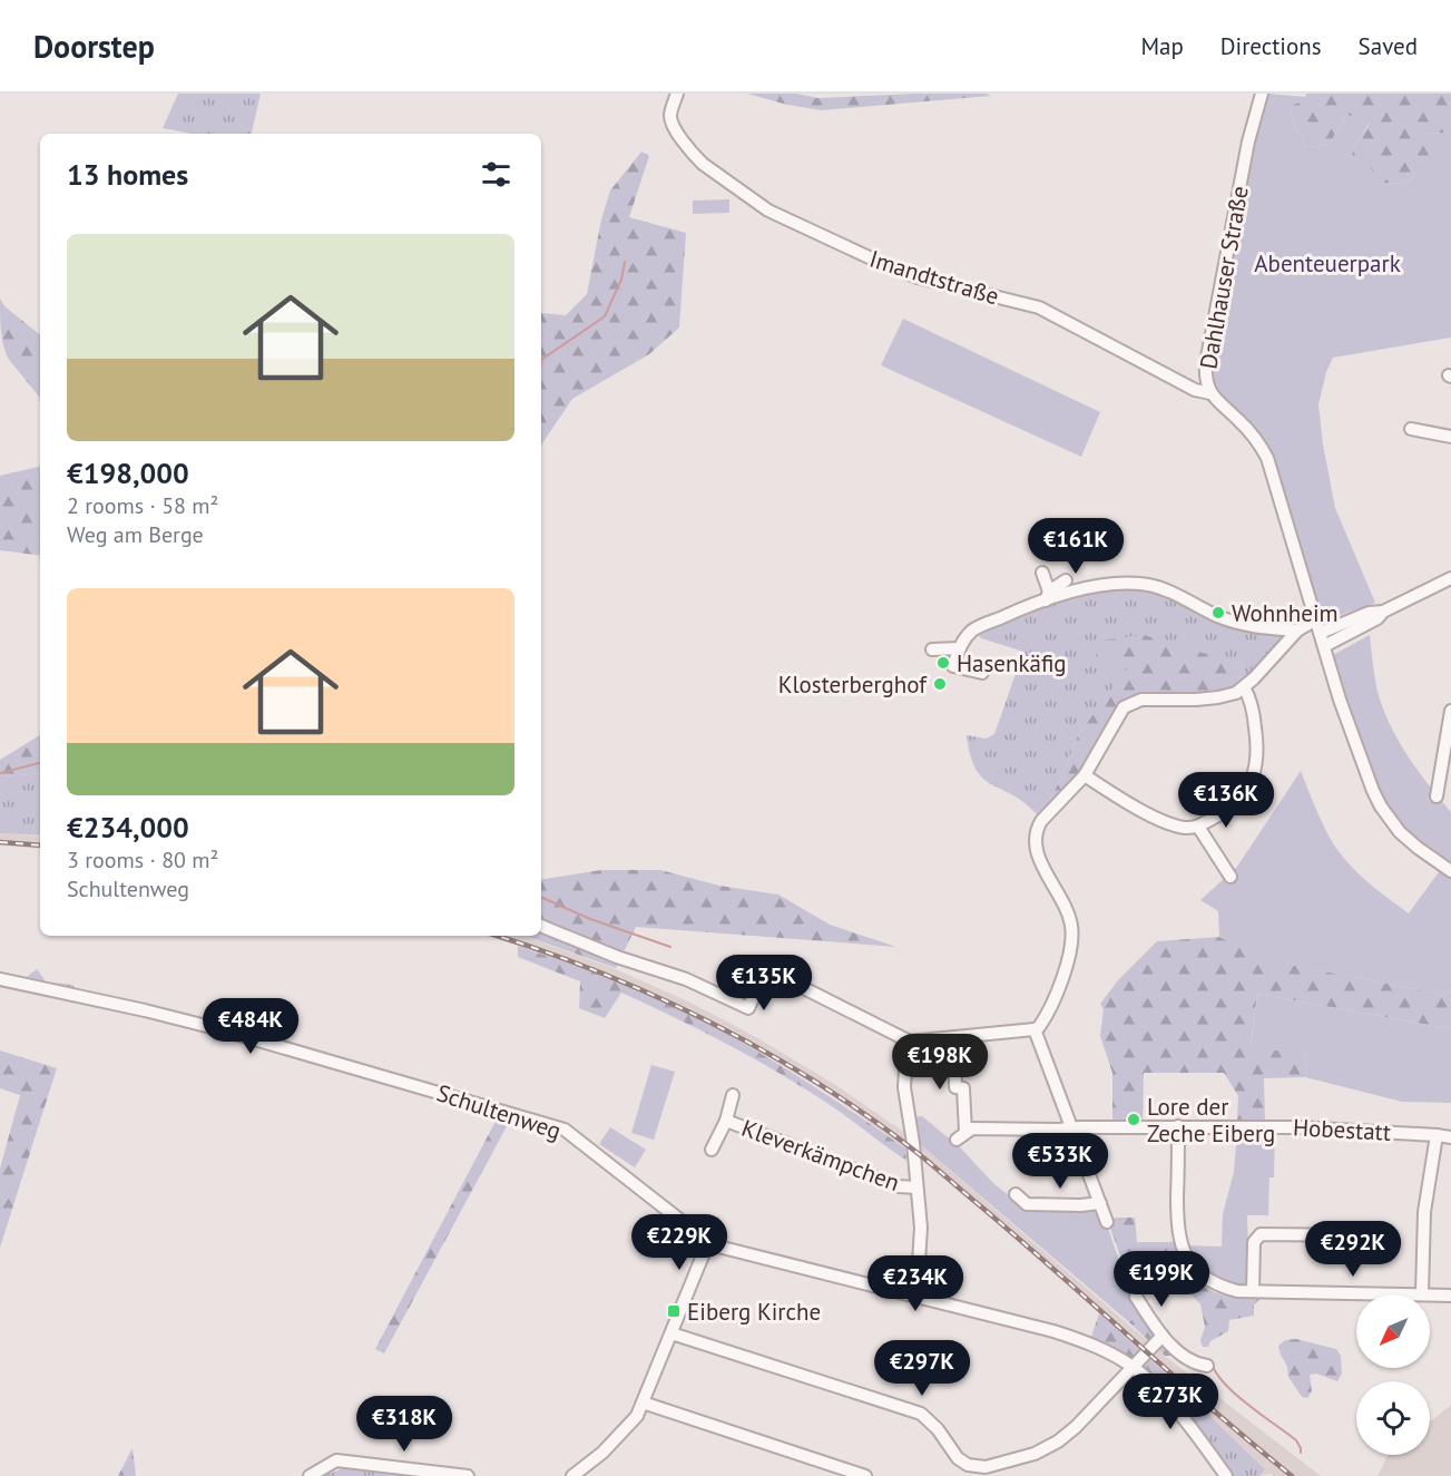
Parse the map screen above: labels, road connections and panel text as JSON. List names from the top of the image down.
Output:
{
  "streets": {
    "street": [
      "Imandtstraße",
      "Dahlhauser Straße",
      "Schultenweg",
      "Hobestatt",
      "Kleverkämpchen"
    ]
  },
  "crossings": [
    ["Imandtstraße", "Dahlhauser Straße"]
  ],
  "parks": ["Abenteuerpark"],
  "places": {
    "other": [
      "Wohnheim",
      "Hasenkäfig",
      "Klosterberghof",
      "Lore der Zeche Eiberg"
    ],
    "transit": ["Eiberg Kirche"]
  },
  "north": "bottom left",
  "page": {
    "header": "Doorstep",
    "nav": ["Map", "Directions", "Saved"],
    "heading": "13 homes",
    "list": [
      {
        "name": "€198,000",
        "note": "2 rooms · 58 m² · Weg am Berge"
      },
      {
        "name": "€234,000",
        "note": "3 rooms · 80 m² · Schultenweg"
      }
    ],
    "price": [
      "€161K",
      "€136K",
      "€135K",
      "€484K",
      "€198K",
      "€533K",
      "€229K",
      "€292K",
      "€199K",
      "€234K",
      "€297K",
      "€273K",
      "€318K"
    ]
  }
}
